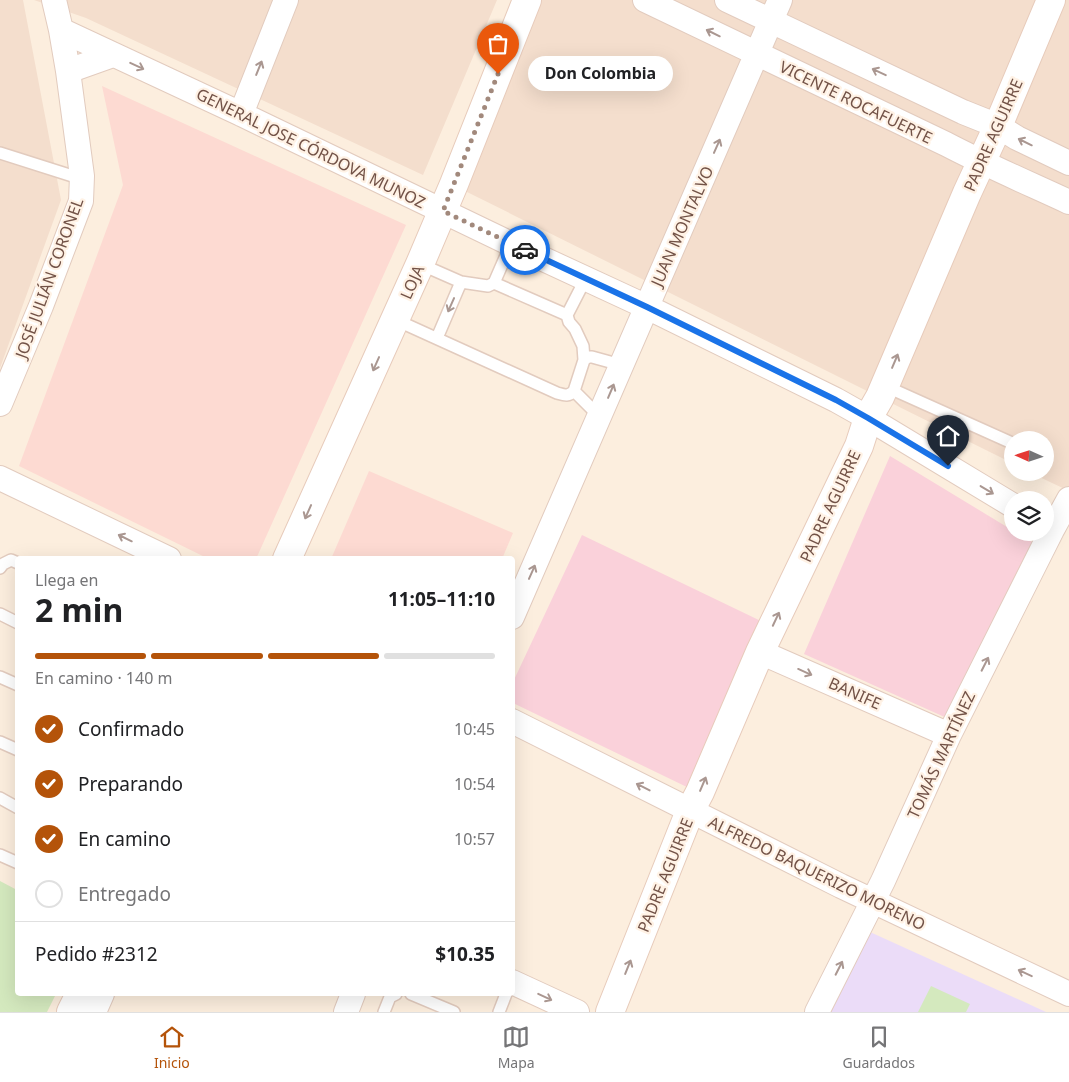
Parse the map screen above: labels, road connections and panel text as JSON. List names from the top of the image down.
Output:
{
  "streets": {
    "main road": ["PADRE AGUIRRE", "LOJA"],
    "street": [
      "VICENTE ROCAFUERTE",
      "GENERAL JOSE CÓRDOVA MUNOZ",
      "JUAN MONTALVO",
      "JOSÉ JULIÁN CORONEL",
      "BANIFE",
      "TOMÁS MARTÍNEZ",
      "ALFREDO BAQUERIZO MORENO"
    ]
  },
  "crossings": [
    ["VICENTE ROCAFUERTE", "PADRE AGUIRRE"],
    ["VICENTE ROCAFUERTE", "JUAN MONTALVO"],
    ["PADRE AGUIRRE", "GENERAL JOSE CÓRDOVA MUNOZ"],
    ["PADRE AGUIRRE", "BANIFE"],
    ["PADRE AGUIRRE", "ALFREDO BAQUERIZO MORENO"],
    ["GENERAL JOSE CÓRDOVA MUNOZ", "JUAN MONTALVO"],
    ["GENERAL JOSE CÓRDOVA MUNOZ", "JOSÉ JULIÁN CORONEL"],
    ["GENERAL JOSE CÓRDOVA MUNOZ", "LOJA"],
    ["BANIFE", "TOMÁS MARTÍNEZ"],
    ["TOMÁS MARTÍNEZ", "ALFREDO BAQUERIZO MORENO"]
  ],
  "one_way": [
    "PADRE AGUIRRE",
    "JUAN MONTALVO",
    "LOJA",
    "BANIFE",
    "TOMÁS MARTÍNEZ",
    "ALFREDO BAQUERIZO MORENO"
  ],
  "places": ["Don Colombia"],
  "north": "left",
  "page": {
    "bubble": "Don Colombia",
    "heading": ["2 min", "Llega en", "11:05–11:10"],
    "panel": ["Pedido #2312", "$10.35"],
    "bar": "En camino · 140 m",
    "list": [
      ["Confirmado", "10:45"],
      ["Preparando", "10:54"],
      ["En camino", "10:57"],
      "Entregado"
    ],
    "tabs": ["Inicio", "Mapa", "Guardados"]
  }
}
